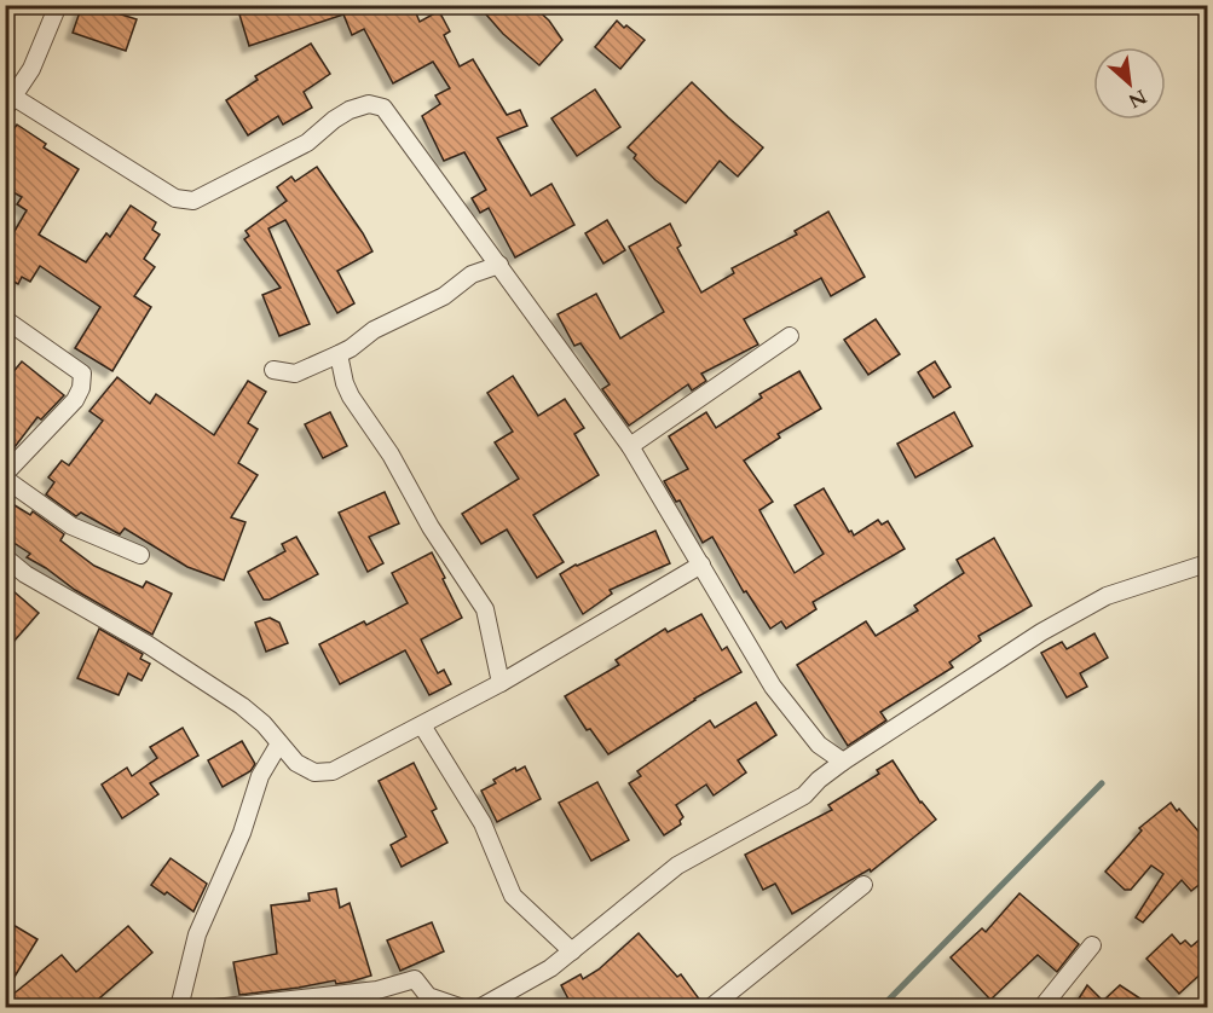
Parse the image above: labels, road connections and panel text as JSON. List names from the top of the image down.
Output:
{
  "north": "bottom right"
}
